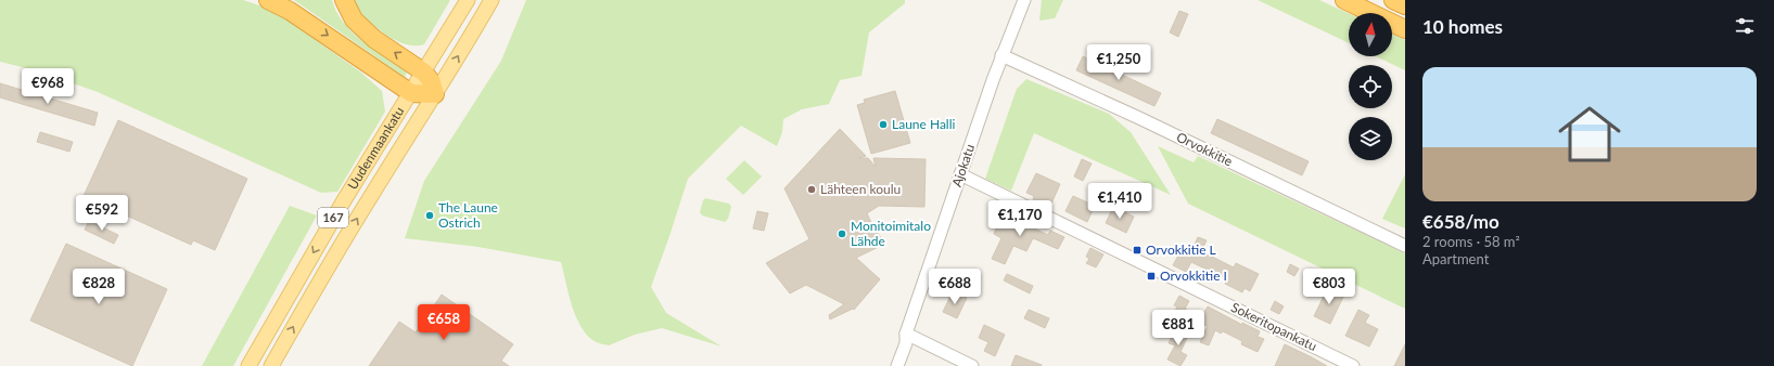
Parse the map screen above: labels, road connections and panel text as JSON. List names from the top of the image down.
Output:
{
  "streets": {
    "main road": ["Uudenmaankatu", "167"],
    "street": ["Orvokkitie", "Ajokatu", "Sokeritopankatu"]
  },
  "crossings": [
    ["Orvokkitie", "Ajokatu"],
    ["Ajokatu", "Sokeritopankatu"]
  ],
  "places": {
    "other": [
      "Laune Halli",
      "Lähteen koulu",
      "The Laune Ostrich",
      "Monitoimitalo Lähde"
    ],
    "transit": ["Orvokkitie L", "Orvokkitie I"]
  },
  "north": "top",
  "page": {
    "heading": "10 homes",
    "price": [
      "€1,250",
      "€968",
      "€1,410",
      "€592",
      "€1,170",
      "€828",
      "€688",
      "€803",
      "€658",
      "€881"
    ],
    "list": [
      {
        "name": "€658/mo",
        "note": "2 rooms · 58 m² · Apartment"
      }
    ]
  }
}
